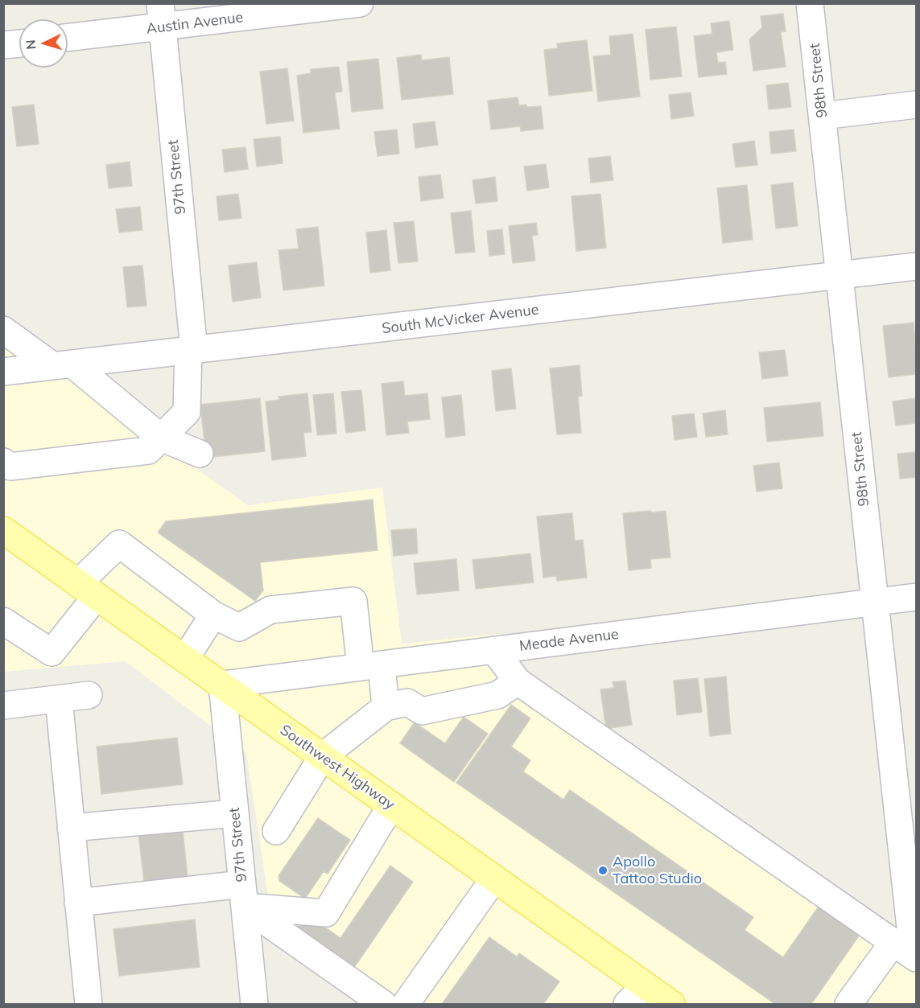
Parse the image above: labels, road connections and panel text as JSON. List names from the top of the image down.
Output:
{
  "streets": {
    "main road": ["Southwest Highway"],
    "street": [
      "Austin Avenue",
      "98th Street",
      "97th Street",
      "South McVicker Avenue",
      "Meade Avenue"
    ]
  },
  "crossings": [
    ["Austin Avenue", "97th Street"],
    ["98th Street", "South McVicker Avenue"],
    ["98th Street", "Meade Avenue"],
    ["97th Street", "South McVicker Avenue"],
    ["97th Street", "Meade Avenue"],
    ["97th Street", "Southwest Highway"],
    ["Meade Avenue", "Southwest Highway"]
  ],
  "places": ["Apollo Tattoo Studio"],
  "north": "left"
}
